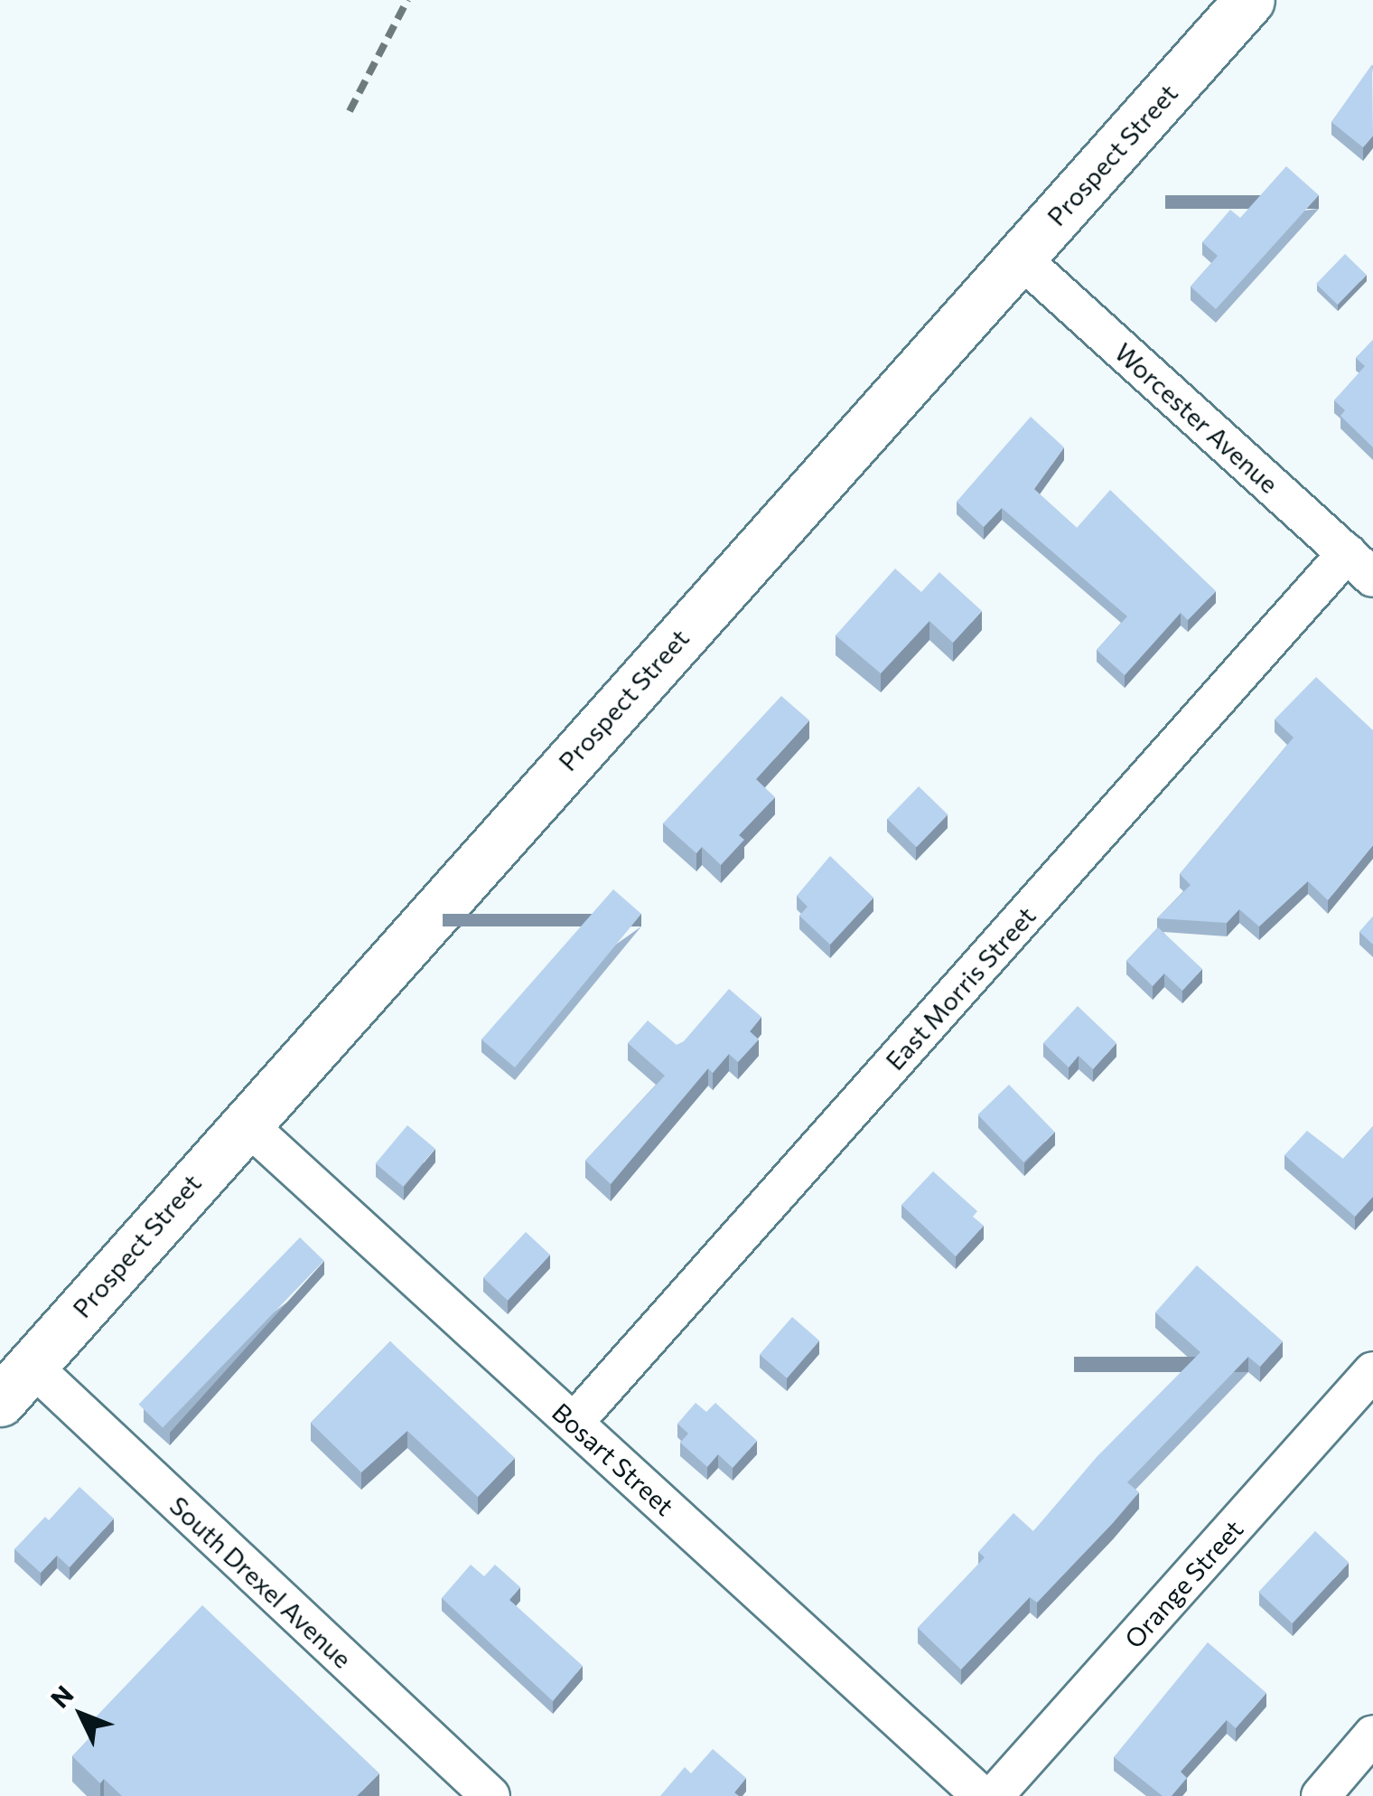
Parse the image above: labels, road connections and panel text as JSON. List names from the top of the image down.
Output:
{
  "streets": {
    "main road": ["Prospect Street"],
    "street": [
      "Worcester Avenue",
      "East Morris Street",
      "Bosart Street",
      "South Drexel Avenue",
      "Orange Street"
    ]
  },
  "crossings": [
    ["Prospect Street", "Worcester Avenue"],
    ["Prospect Street", "Bosart Street"],
    ["Prospect Street", "South Drexel Avenue"],
    ["Worcester Avenue", "East Morris Street"],
    ["East Morris Street", "Bosart Street"]
  ],
  "north": "top left"
}
